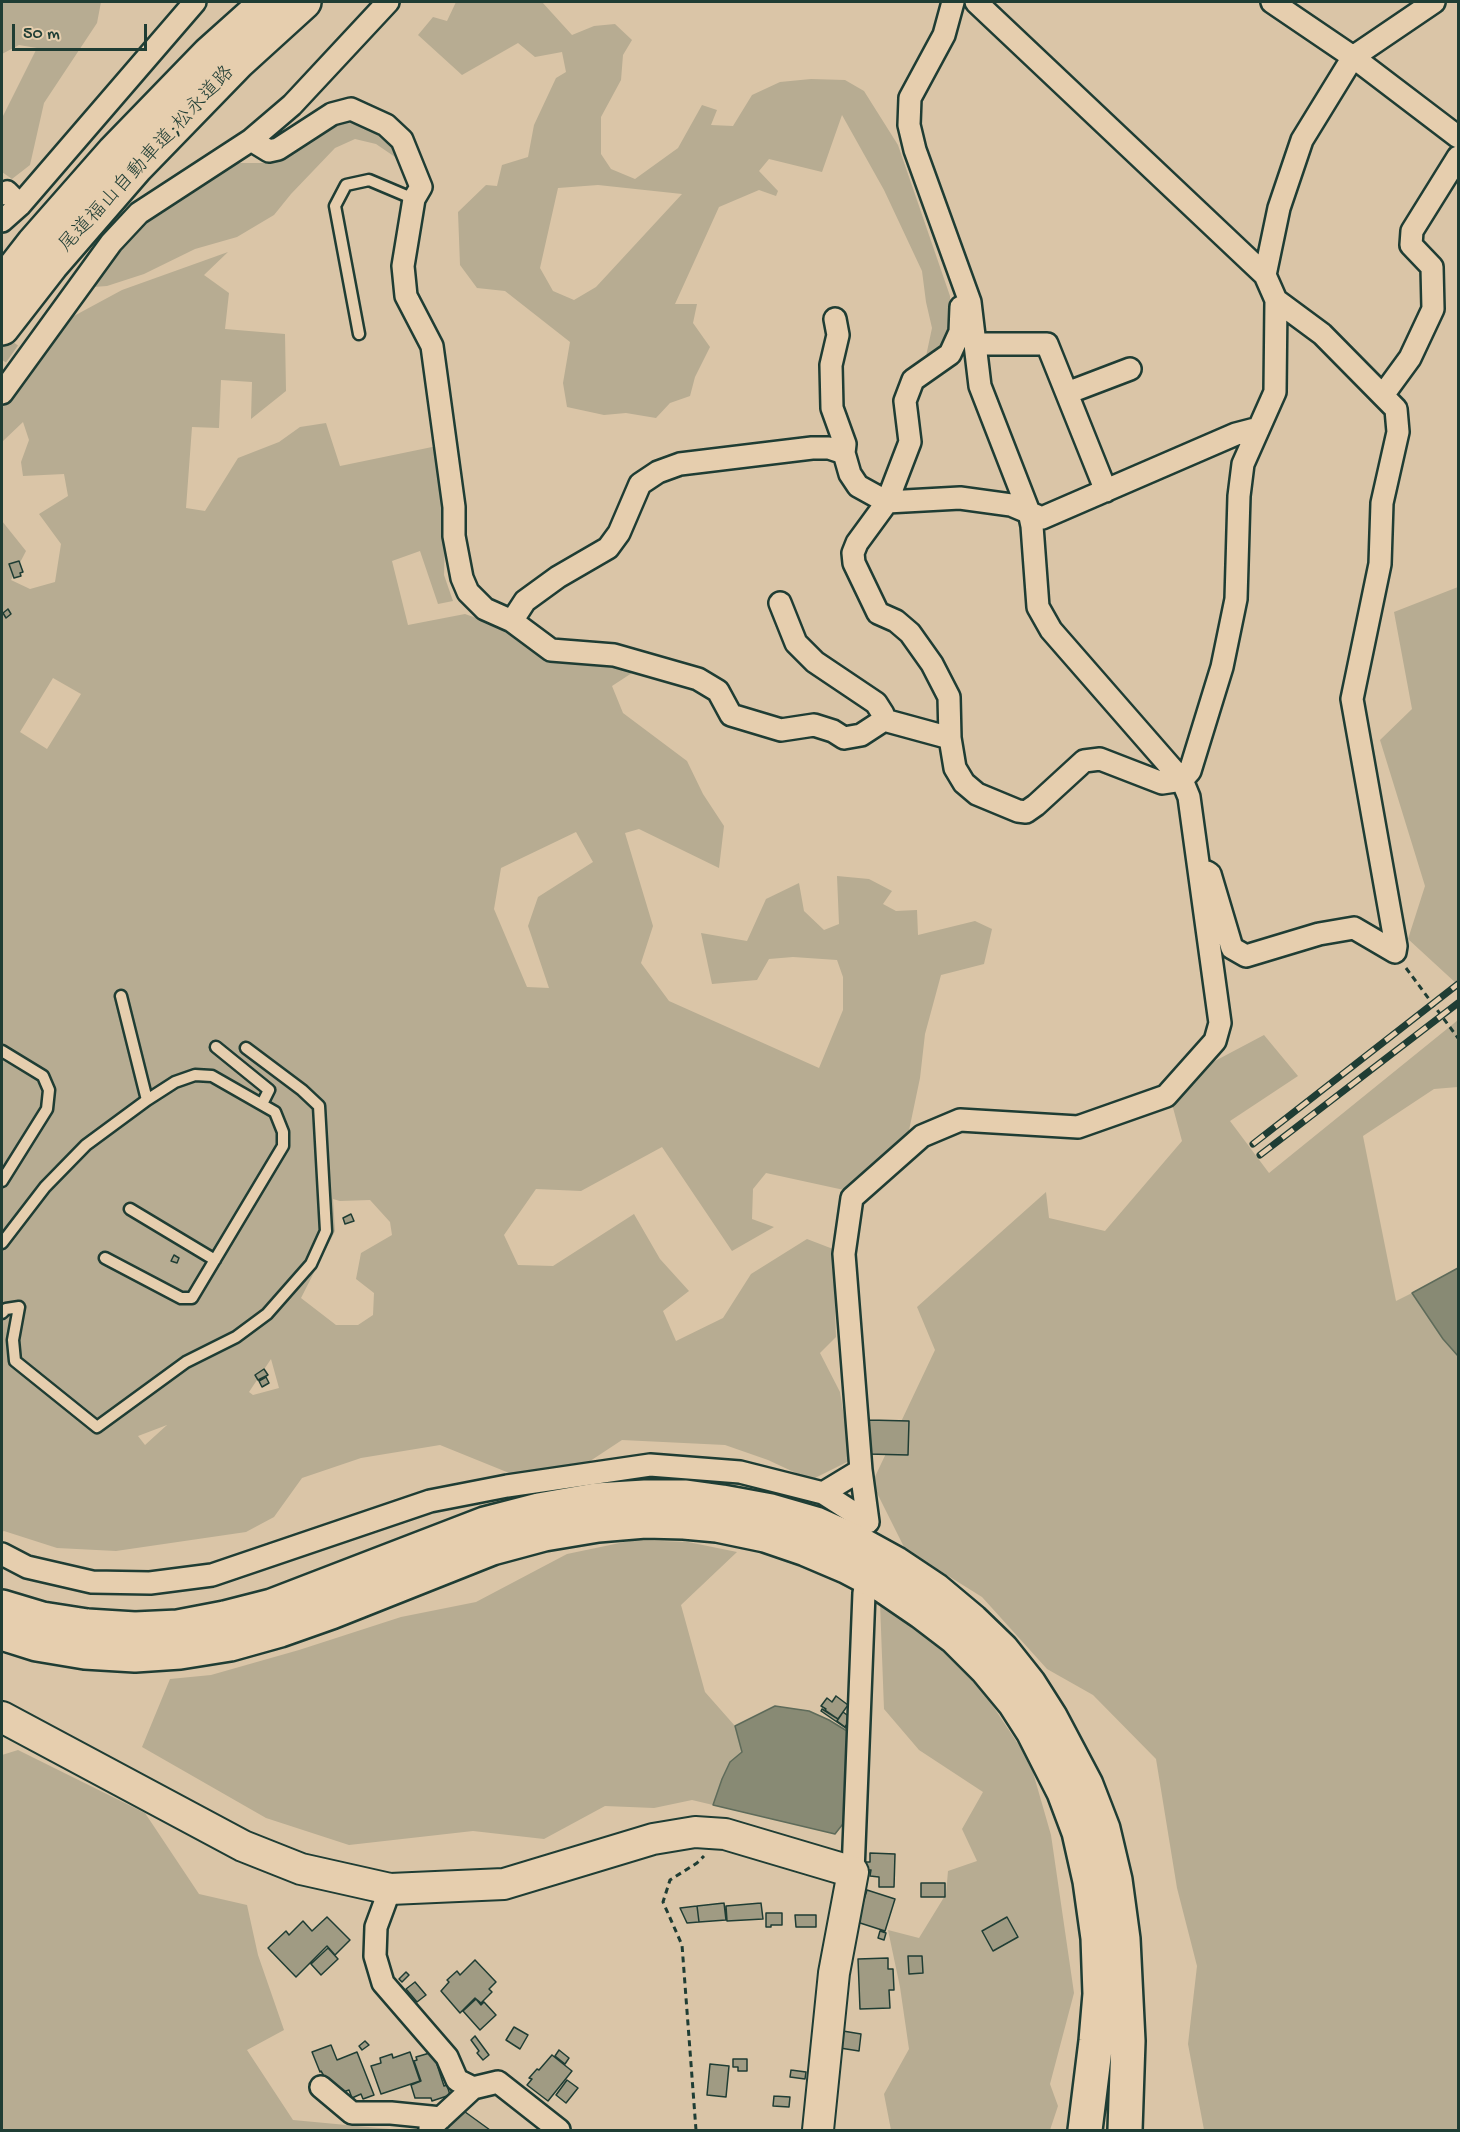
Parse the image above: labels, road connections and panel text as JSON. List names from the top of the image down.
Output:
{
  "streets": {
    "highway": ["尾道福山自動車道;松永道路"]
  },
  "scale_bar": "50 m"
}
